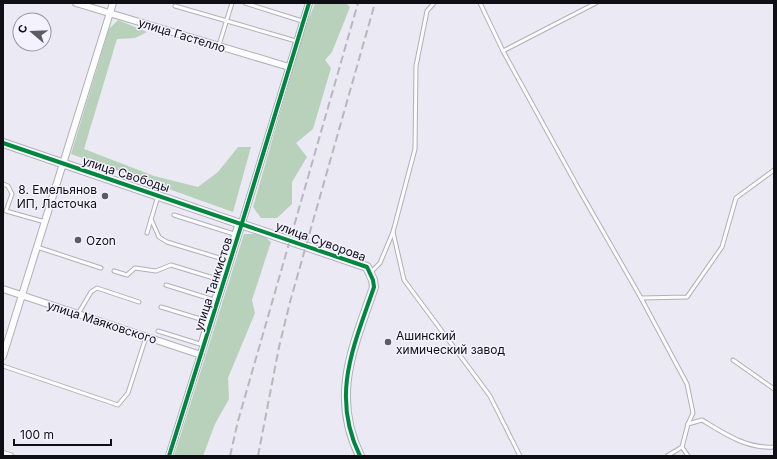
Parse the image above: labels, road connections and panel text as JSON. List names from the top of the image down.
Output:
{
  "streets": {
    "street": [
      "улица Гастелло",
      "улица Свободы",
      "улица Суворова",
      "улица Танкистов",
      "улица Маяковского"
    ]
  },
  "crossings": [
    ["улица Гастелло", "улица Танкистов"],
    ["улица Свободы", "улица Суворова"],
    ["улица Свободы", "улица Танкистов"],
    ["улица Суворова", "улица Танкистов"],
    ["улица Танкистов", "улица Маяковского"]
  ],
  "places": ["8. Емельянов ИП, Ласточка", "Ozon", "Ашинский химический завод"],
  "scale_bar": "100 m",
  "north": "left"
}
